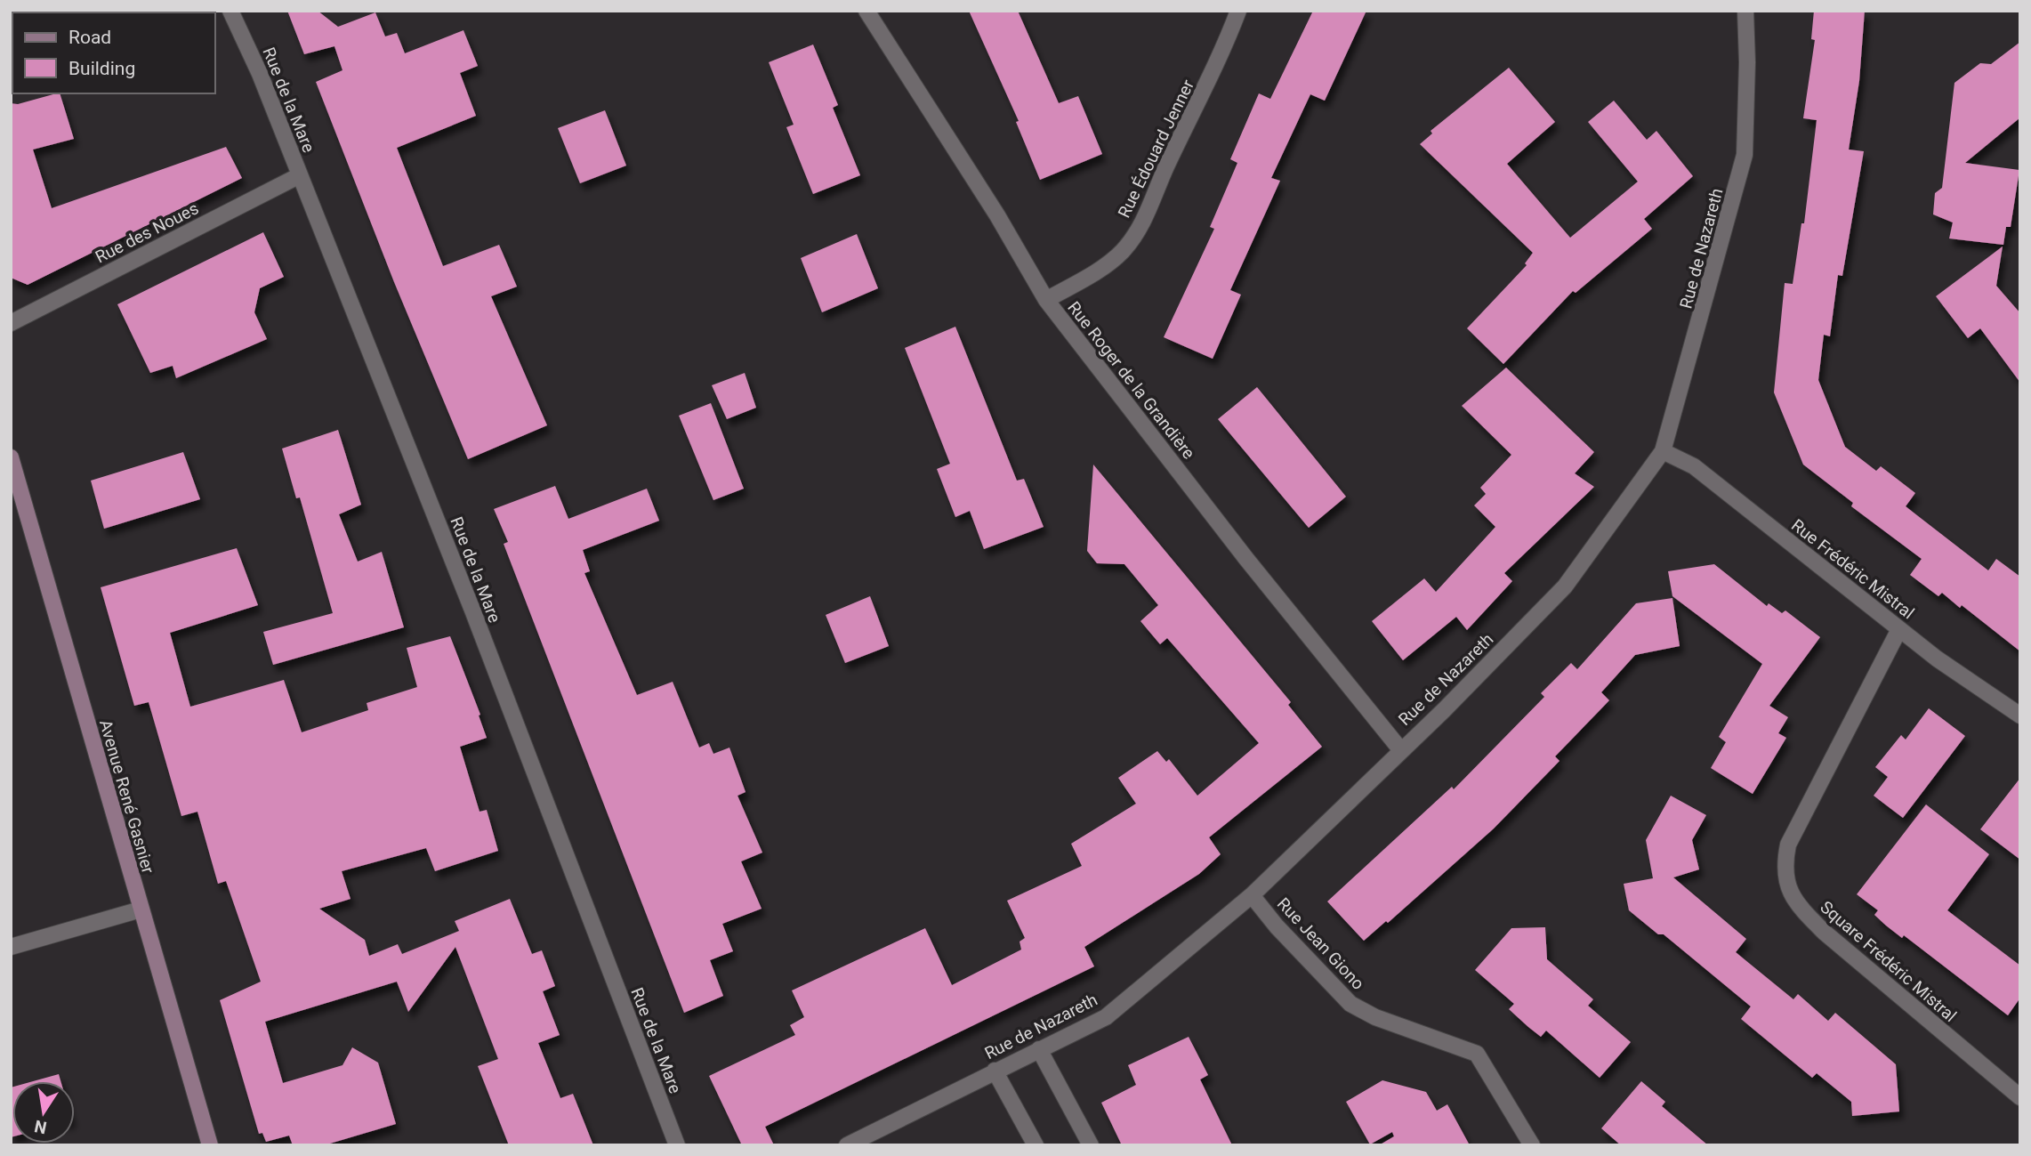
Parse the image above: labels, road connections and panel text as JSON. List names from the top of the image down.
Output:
{
  "streets": {
    "main road": ["Avenue René Gasnier"],
    "street": [
      "Rue de la Mare",
      "Rue Édouard Jenner",
      "Rue des Noues",
      "Rue de Nazareth",
      "Rue Roger de la Grandière",
      "Rue Frédéric Mistral",
      "Rue Jean Giono",
      "Square Frédéric Mistral"
    ]
  },
  "crossings": [
    ["Rue de la Mare", "Rue des Noues"],
    ["Rue Édouard Jenner", "Rue Roger de la Grandière"],
    ["Rue de Nazareth", "Rue Roger de la Grandière"],
    ["Rue de Nazareth", "Rue Frédéric Mistral"],
    ["Rue de Nazareth", "Rue Jean Giono"],
    ["Rue Frédéric Mistral", "Square Frédéric Mistral"]
  ],
  "legend": ["Road", "Building"],
  "north": "bottom"
}
